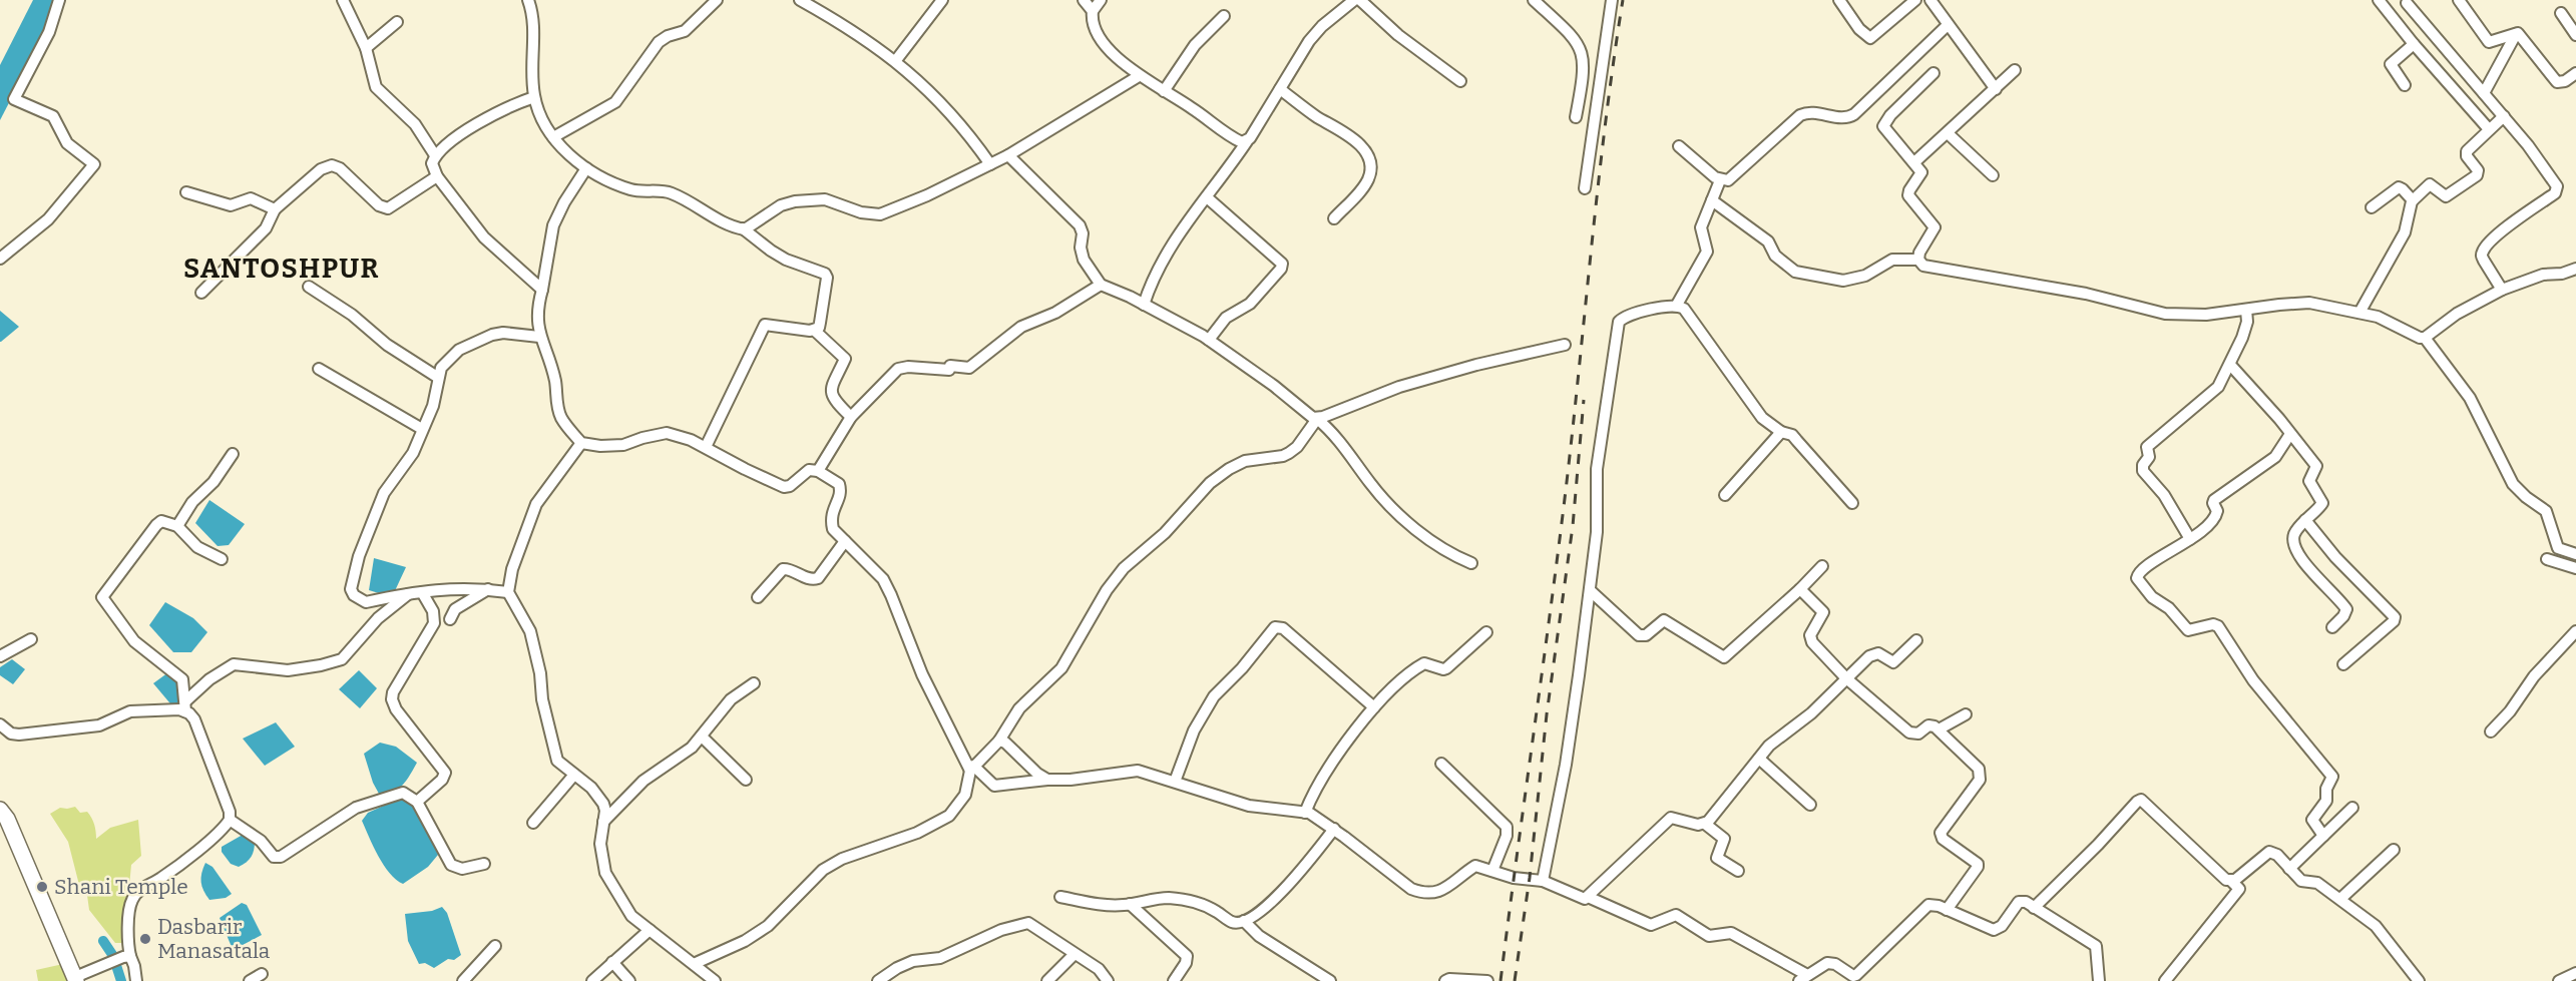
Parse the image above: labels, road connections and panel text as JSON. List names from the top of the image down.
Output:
{
  "districts": ["SANTOSHPUR"],
  "places": ["Shani Temple", "Dasbarir Manasatala"]
}
